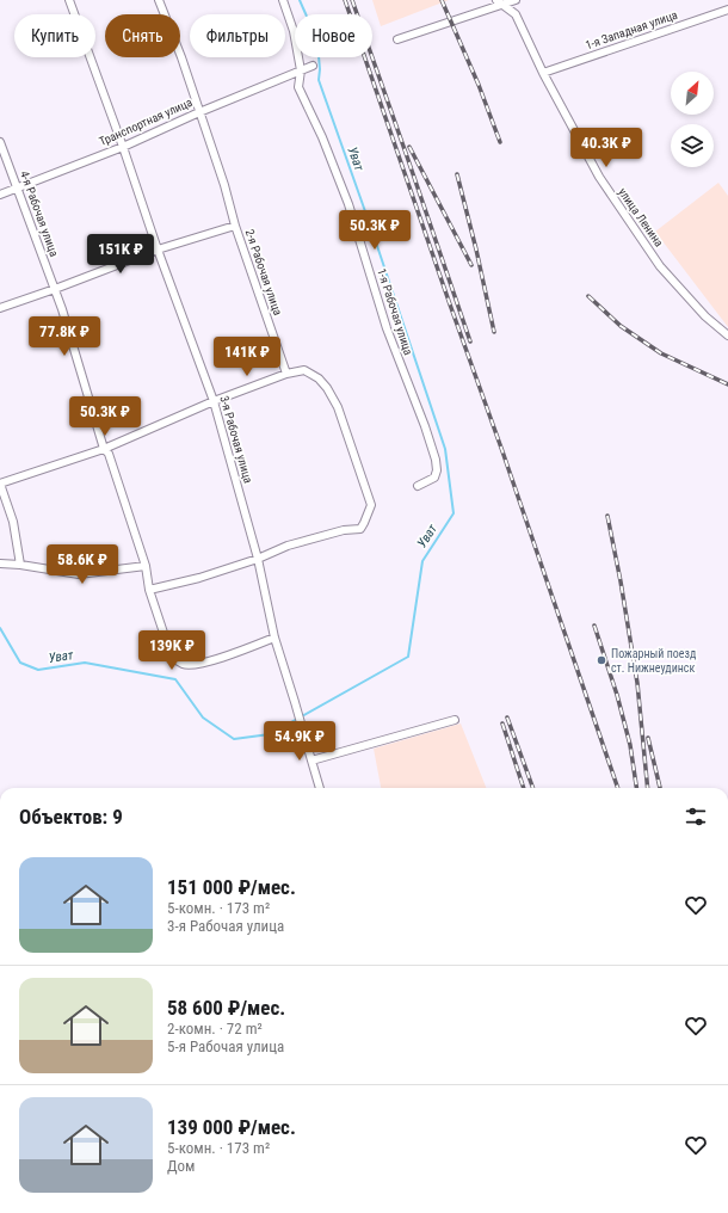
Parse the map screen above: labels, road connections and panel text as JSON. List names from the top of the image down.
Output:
{
  "streets": {
    "street": [
      "1-я Западная улица",
      "Транспортная улица",
      "4-я Рабочая улица",
      "улица Ленина",
      "2-я Рабочая улица",
      "1-я Рабочая улица",
      "3-я Рабочая улица"
    ]
  },
  "crossings": [
    ["1-я Западная улица", "улица Ленина"],
    ["Транспортная улица", "4-я Рабочая улица"],
    ["Транспортная улица", "2-я Рабочая улица"],
    ["Транспортная улица", "1-я Рабочая улица"],
    ["Транспортная улица", "3-я Рабочая улица"],
    ["4-я Рабочая улица", "3-я Рабочая улица"]
  ],
  "water": ["Уват"],
  "places": ["Пожарный поезд ст. Нижнеудинск"],
  "north": "top right",
  "page": {
    "chip": [
      "Купить",
      "Снять",
      "Фильтры",
      "Новое"
    ],
    "price": [
      "40.3K ₽",
      "50.3K ₽",
      "151K ₽",
      "77.8K ₽",
      "141K ₽",
      "50.3K ₽",
      "58.6K ₽",
      "139K ₽",
      "54.9K ₽"
    ],
    "heading": "Объектов: 9",
    "list": [
      {
        "name": "151 000 ₽/мес.",
        "note": "5-комн. · 173 m² · 3-я Рабочая улица"
      },
      {
        "name": "58 600 ₽/мес.",
        "note": "2-комн. · 72 m² · 5-я Рабочая улица"
      },
      {
        "name": "139 000 ₽/мес.",
        "note": "5-комн. · 173 m² · Дом"
      }
    ]
  }
}
